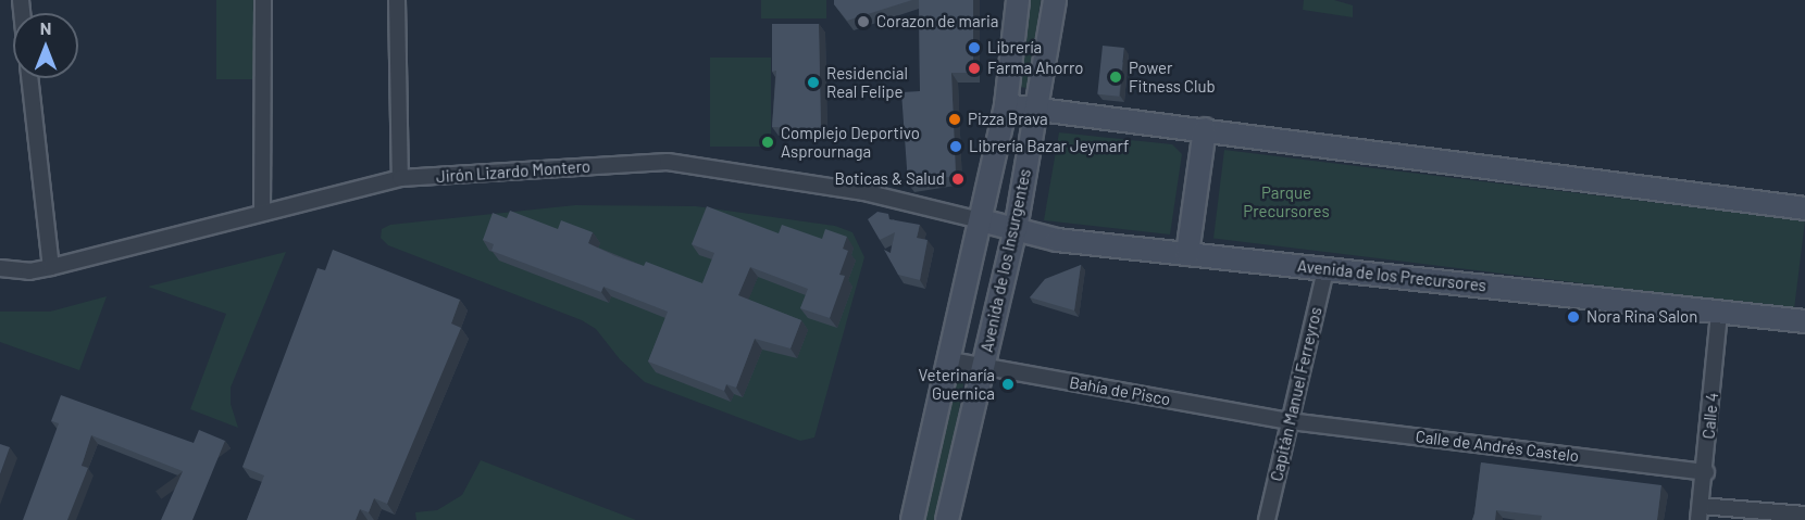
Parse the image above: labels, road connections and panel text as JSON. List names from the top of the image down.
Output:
{
  "streets": {
    "main road": ["Avenida de los Insurgentes", "Avenida de los Precursores"],
    "street": [
      "Jirón Lizardo Montero",
      "Bahía de Pisco",
      "Capitán Manuel Ferreyros",
      "Calle 4",
      "Calle de Andrés Castelo"
    ]
  },
  "crossings": [
    ["Jirón Lizardo Montero", "Avenida de los Insurgentes"],
    ["Jirón Lizardo Montero", "Avenida de los Precursores"],
    ["Avenida de los Insurgentes", "Avenida de los Precursores"],
    ["Avenida de los Insurgentes", "Bahía de Pisco"],
    ["Avenida de los Precursores", "Capitán Manuel Ferreyros"],
    ["Avenida de los Precursores", "Calle 4"],
    ["Bahía de Pisco", "Capitán Manuel Ferreyros"],
    ["Bahía de Pisco", "Calle de Andrés Castelo"],
    ["Capitán Manuel Ferreyros", "Calle de Andrés Castelo"],
    ["Calle 4", "Calle de Andrés Castelo"]
  ],
  "parks": ["Parque Precursores"],
  "places": [
    "Corazon de maria",
    "Librería",
    "Farma Ahorro",
    "Power Fitness Club",
    "Residencial Real Felipe",
    "Pizza Brava",
    "Complejo Deportivo Asprournaga",
    "Librería Bazar Jeymarf",
    "Boticas & Salud",
    "Nora Rina Salon",
    "Veterinaría Guernica"
  ],
  "north": "top"
}
